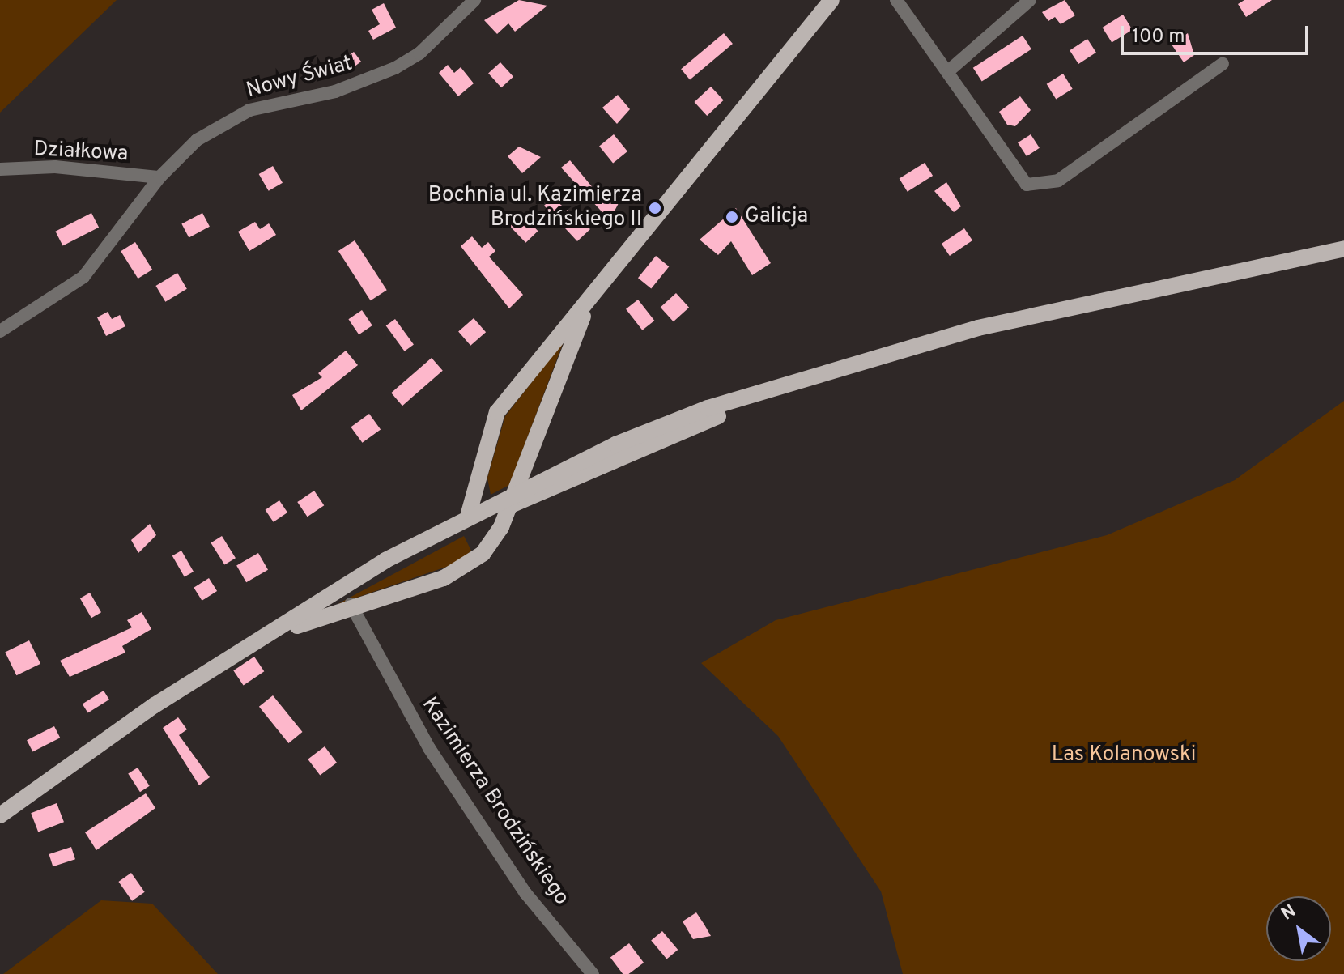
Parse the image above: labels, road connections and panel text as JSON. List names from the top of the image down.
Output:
{
  "streets": {
    "street": ["Nowy Świat", "Działkowa", "Kazimierza Brodzińskiego"]
  },
  "crossings": [
    ["Nowy Świat", "Działkowa"]
  ],
  "parks": ["Las Kolanowski"],
  "places": ["Bochnia ul. Kazimierza Brodzińskiego II", "Galicja"],
  "scale_bar": "100 m",
  "north": "top left"
}
